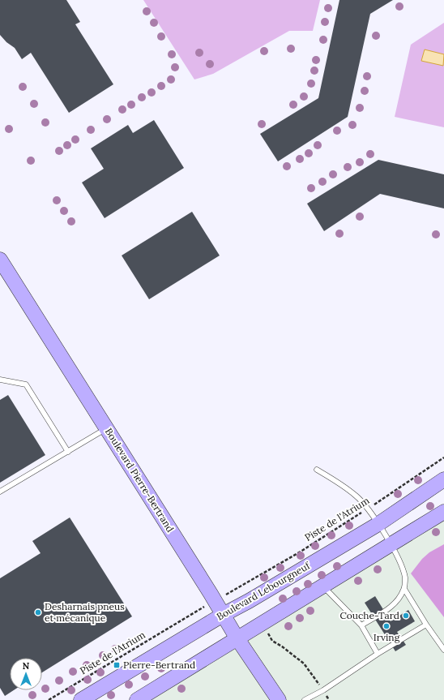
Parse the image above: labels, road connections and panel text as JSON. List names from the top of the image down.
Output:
{
  "streets": {
    "main road": ["Boulevard Pierre-Bertrand", "Boulevard Lebourgneuf"],
    "path": ["Piste de l'Atrium"]
  },
  "crossings": [
    ["Boulevard Pierre-Bertrand", "Boulevard Lebourgneuf"]
  ],
  "places": {
    "other": ["Desharnais pneus et mécanique", "Couche-Tard", "Irving"],
    "transit": ["Pierre-Bertrand"]
  },
  "north": "top"
}
